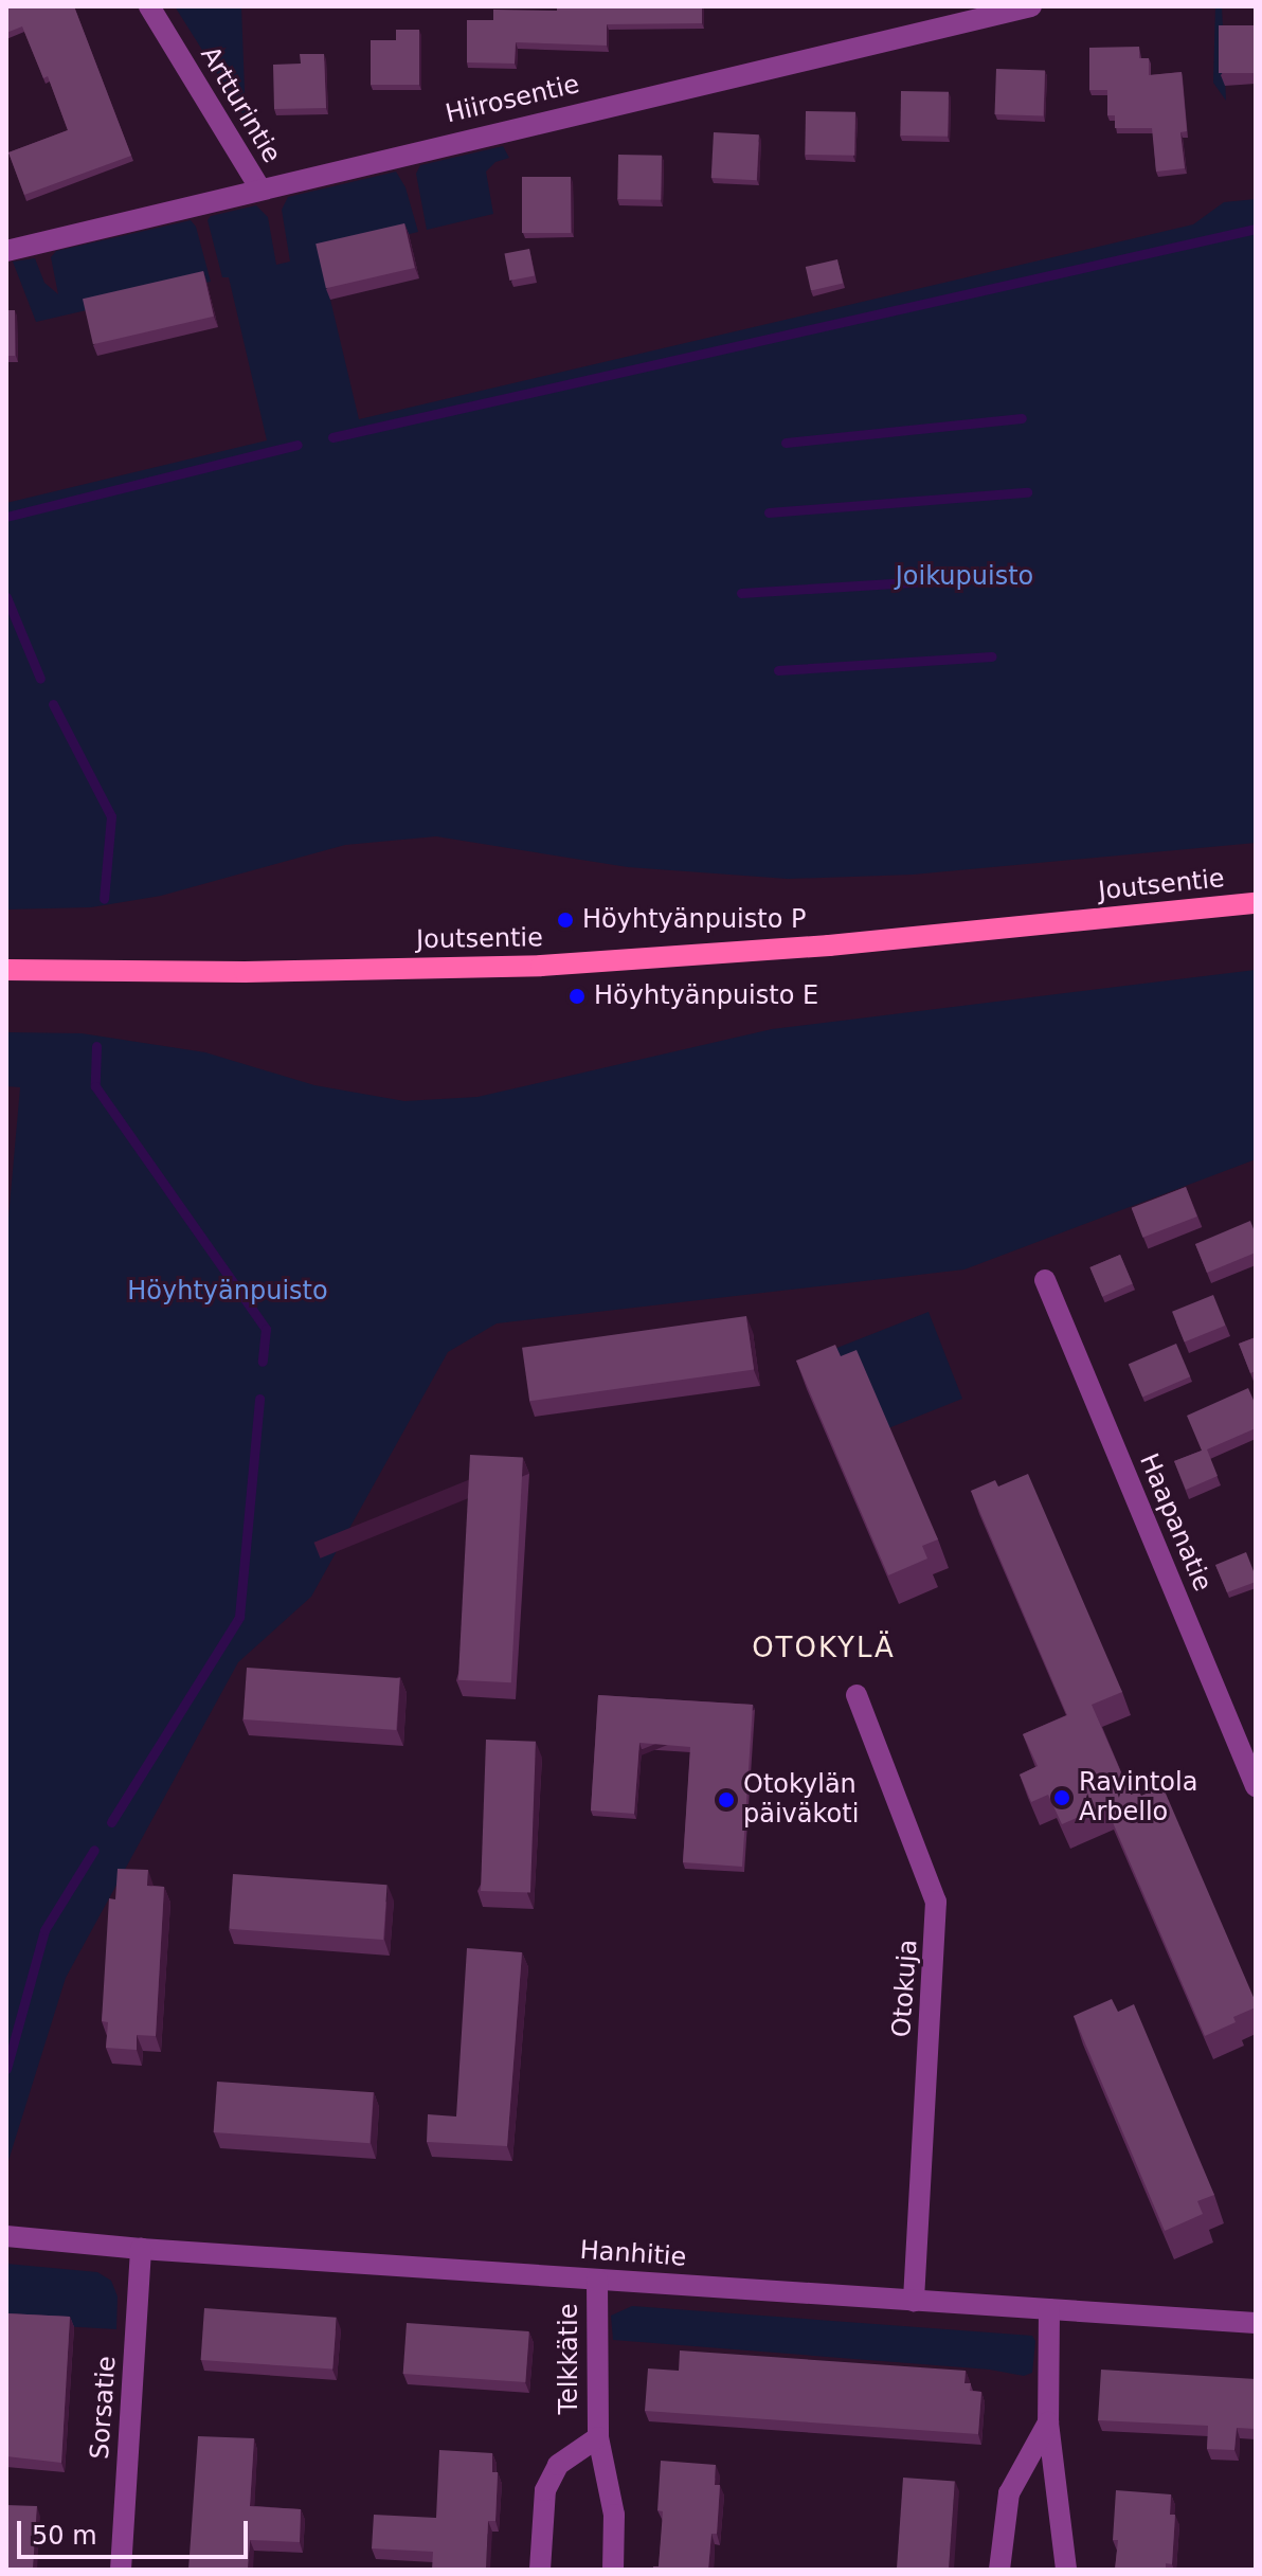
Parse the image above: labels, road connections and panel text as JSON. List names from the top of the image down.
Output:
{
  "streets": {
    "main road": ["Joutsentie"],
    "street": [
      "Hiirosentie",
      "Artturintie",
      "Haapanatie",
      "Otokuja",
      "Hanhitie",
      "Telkkätie",
      "Sorsatie"
    ]
  },
  "crossings": [
    ["Hiirosentie", "Artturintie"],
    ["Otokuja", "Hanhitie"],
    ["Hanhitie", "Telkkätie"],
    ["Hanhitie", "Sorsatie"]
  ],
  "districts": ["OTOKYLÄ"],
  "parks": ["Joikupuisto", "Höyhtyänpuisto"],
  "places": [
    "Höyhtyänpuisto P",
    "Höyhtyänpuisto E",
    "Ravintola Arbello",
    "Otokylän päiväkoti"
  ],
  "scale_bar": "50 m"
}
